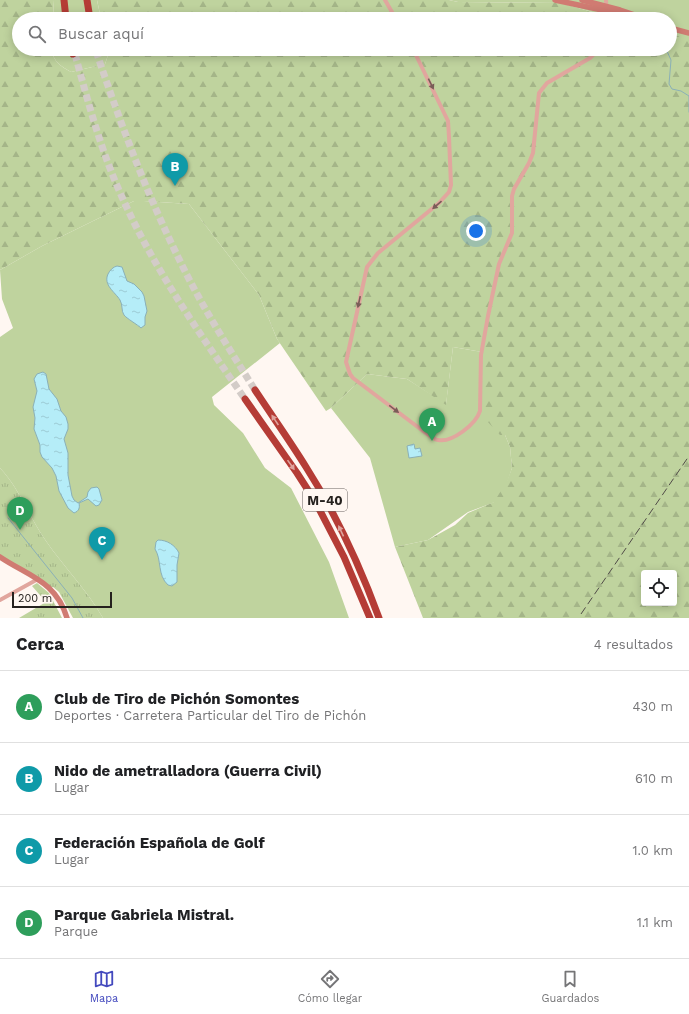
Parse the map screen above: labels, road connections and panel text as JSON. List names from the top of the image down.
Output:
{
  "streets": {
    "highway": ["M-40"]
  },
  "scale_bar": "200 m",
  "page": {
    "search": "Buscar aquí",
    "pins": [
      "B",
      "A",
      "D",
      "C"
    ],
    "scale": "200 m",
    "heading": ["Cerca", "4 resultados"],
    "list": [
      {
        "mark": "A",
        "name": "Club de Tiro de Pichón Somontes",
        "note": "Deportes · Carretera Particular del Tiro de Pichón",
        "value": "430 m"
      },
      {
        "mark": "B",
        "name": "Nido de ametralladora (Guerra Civil)",
        "note": "Lugar",
        "value": "610 m"
      },
      {
        "mark": "C",
        "name": "Federación Española de Golf",
        "note": "Lugar",
        "value": "1.0 km"
      },
      {
        "mark": "D",
        "name": "Parque Gabriela Mistral.",
        "note": "Parque",
        "value": "1.1 km"
      }
    ],
    "nav": ["Mapa", "Cómo llegar", "Guardados"]
  }
}
